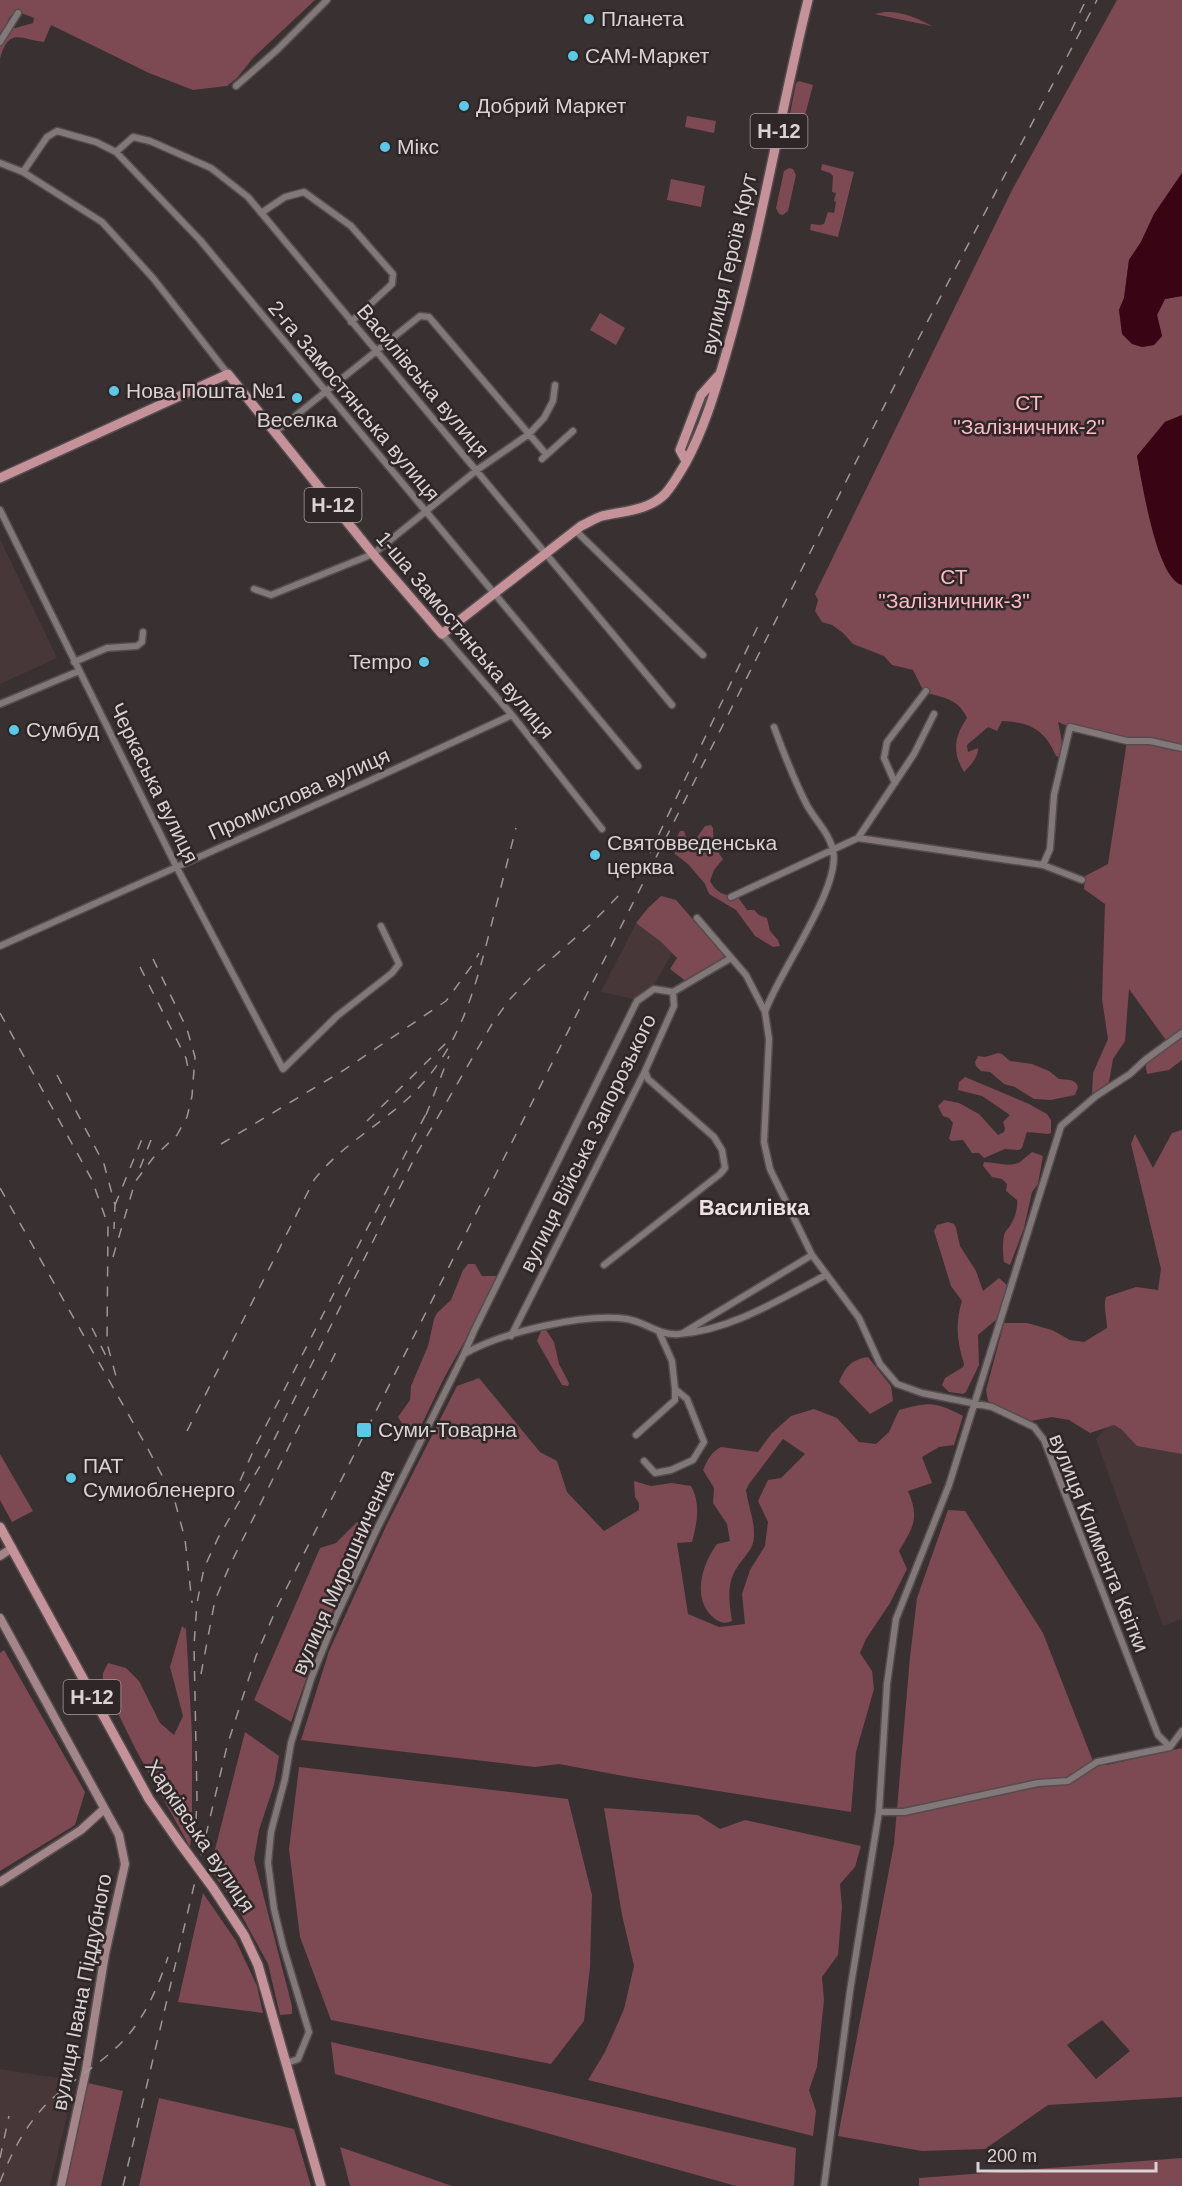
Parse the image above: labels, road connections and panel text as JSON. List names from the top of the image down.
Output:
{
  "streets": {
    "main road": [
      "Н-12",
      "вулиця Героїв Крут",
      "1-ша Замостянська вулиця",
      "Харківська вулиця"
    ],
    "street": [
      "Василівська вулиця",
      "2-га Замостянська вулиця",
      "Черкаська вулиця",
      "Промислова вулиця",
      "вулиця Війська Запорозького",
      "вулиця Климента Квітки",
      "вулиця Мирошниченка",
      "вулиця Івана Піддубного"
    ]
  },
  "crossings": [
    ["Н-12", "вулиця Героїв Крут"],
    ["Н-12", "Василівська вулиця"],
    ["Н-12", "2-га Замостянська вулиця"],
    ["Н-12", "1-ша Замостянська вулиця"],
    ["Василівська вулиця", "2-га Замостянська вулиця"],
    ["2-га Замостянська вулиця", "1-ша Замостянська вулиця"],
    ["1-ша Замостянська вулиця", "Промислова вулиця"],
    ["Черкаська вулиця", "Промислова вулиця"],
    ["вулиця Війська Запорозького", "вулиця Мирошниченка"],
    ["вулиця Мирошниченка", "Харківська вулиця"]
  ],
  "districts": ["Василівка"],
  "parks": ["СТ \"Залізничник-2\"", "СТ \"Залізничник-3\""],
  "places": {
    "other": [
      "Планета",
      "САМ-Маркет",
      "Добрий Маркет",
      "Мікс",
      "Нова Пошта №1",
      "Веселка",
      "Tempo",
      "Сумбуд",
      "Святовведенська церква",
      "ПАТ Сумиобленерго"
    ],
    "transit": ["Суми-Товарна"]
  },
  "scale_bar": "200 m"
}
